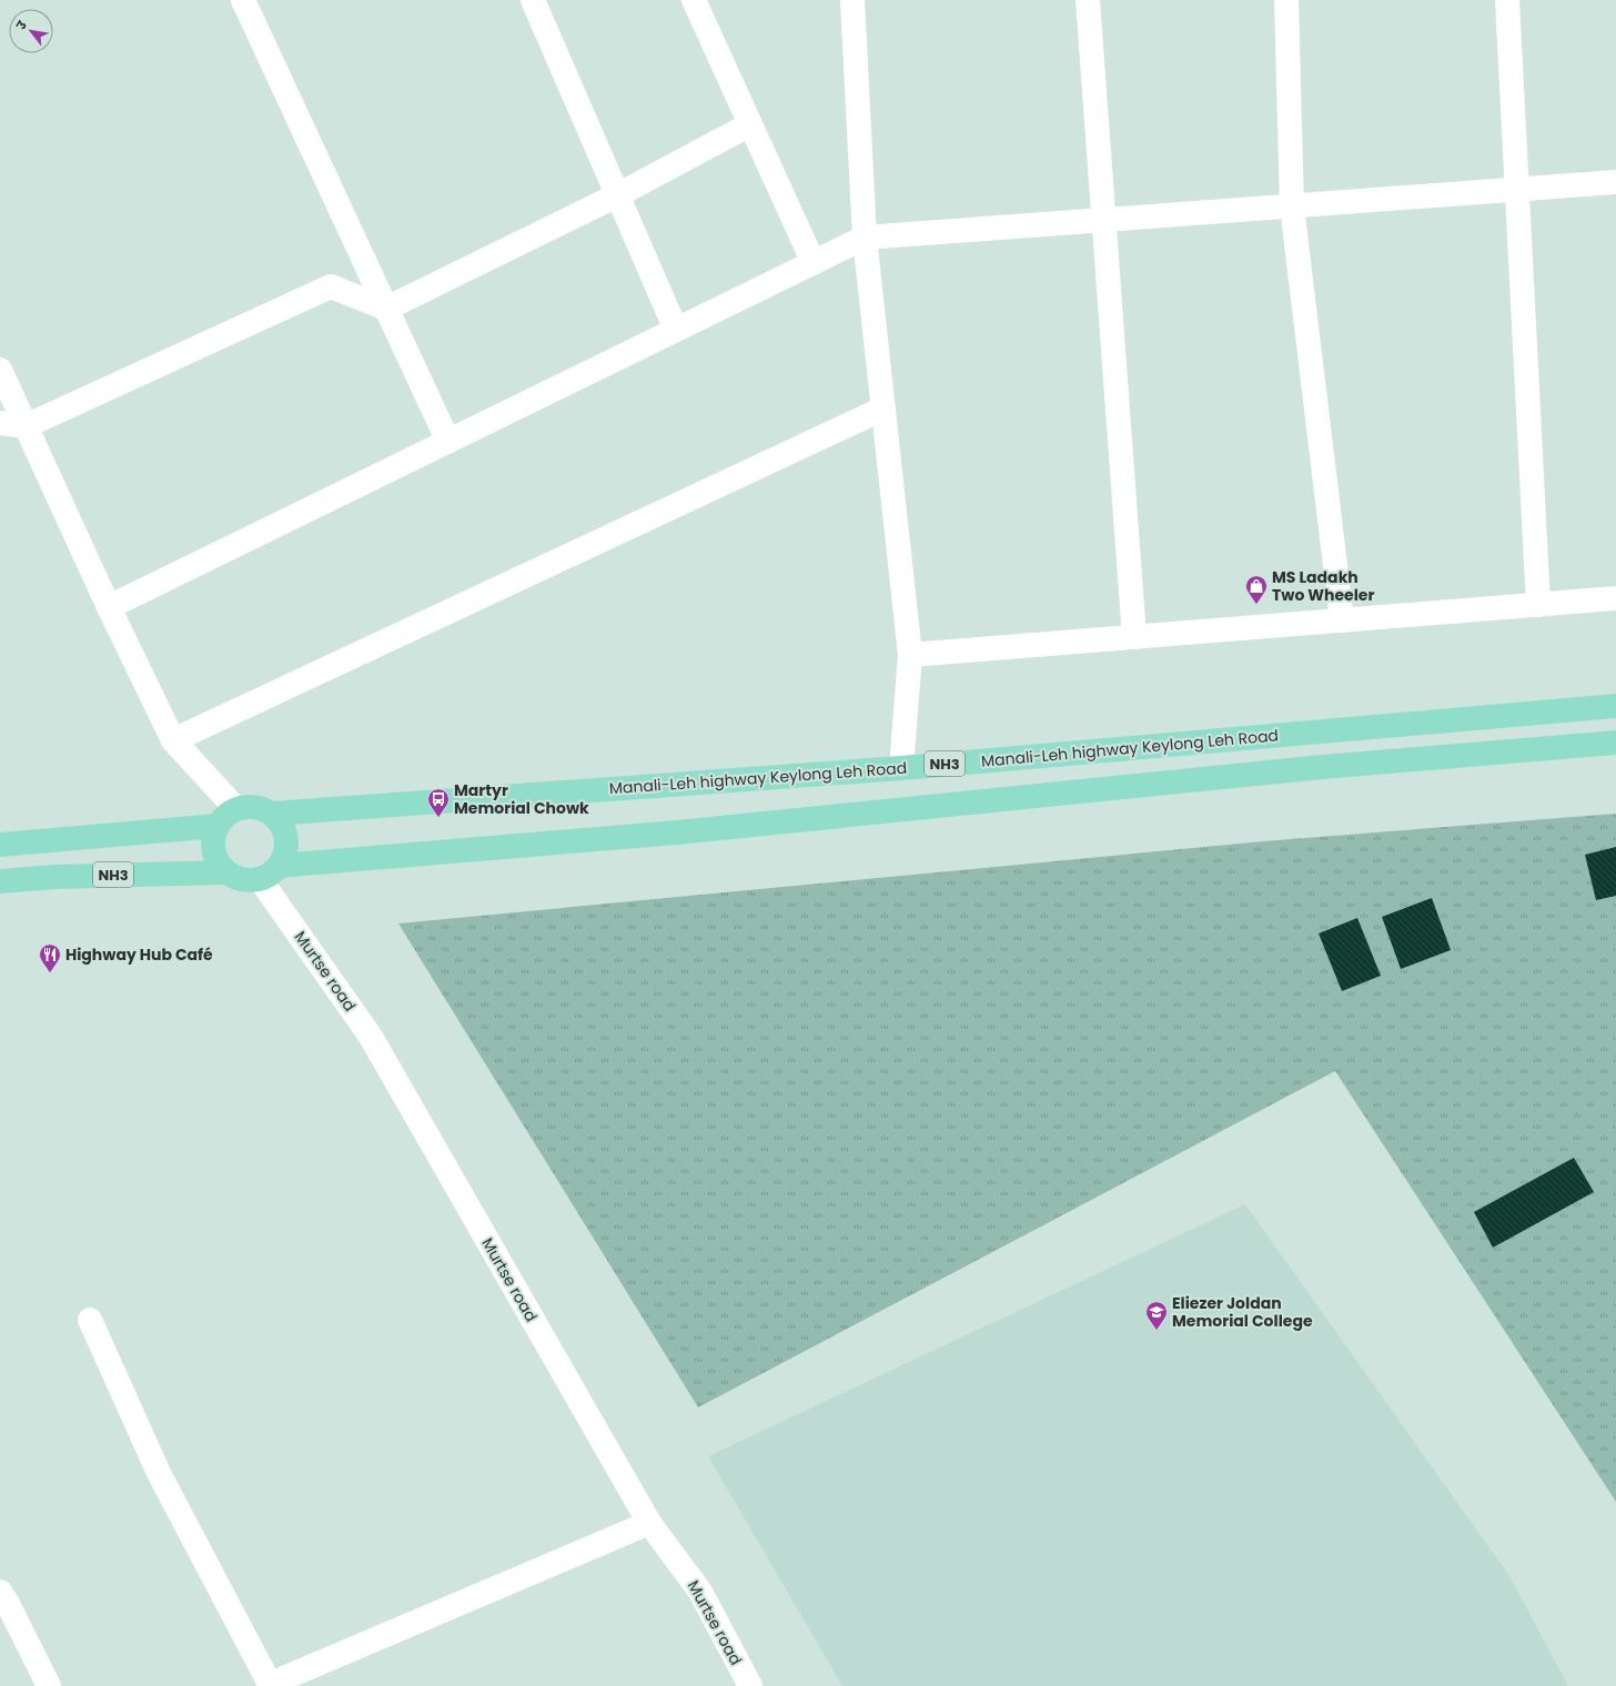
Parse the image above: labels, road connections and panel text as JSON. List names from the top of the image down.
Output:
{
  "streets": {
    "highway": ["Manali-Leh highway Keylong Leh Road", "NH3"],
    "street": ["Murtse road"]
  },
  "crossings": [
    ["Manali-Leh highway Keylong Leh Road", "NH3"],
    ["Manali-Leh highway Keylong Leh Road", "Murtse road"],
    ["NH3", "Murtse road"]
  ],
  "places": {
    "shop": ["MS Ladakh Two Wheeler"],
    "bus stop": ["Martyr Memorial Chowk"],
    "restaurant": ["Highway Hub Café"],
    "school or university": ["Eliezer Joldan Memorial College"]
  },
  "north": "top left"
}
